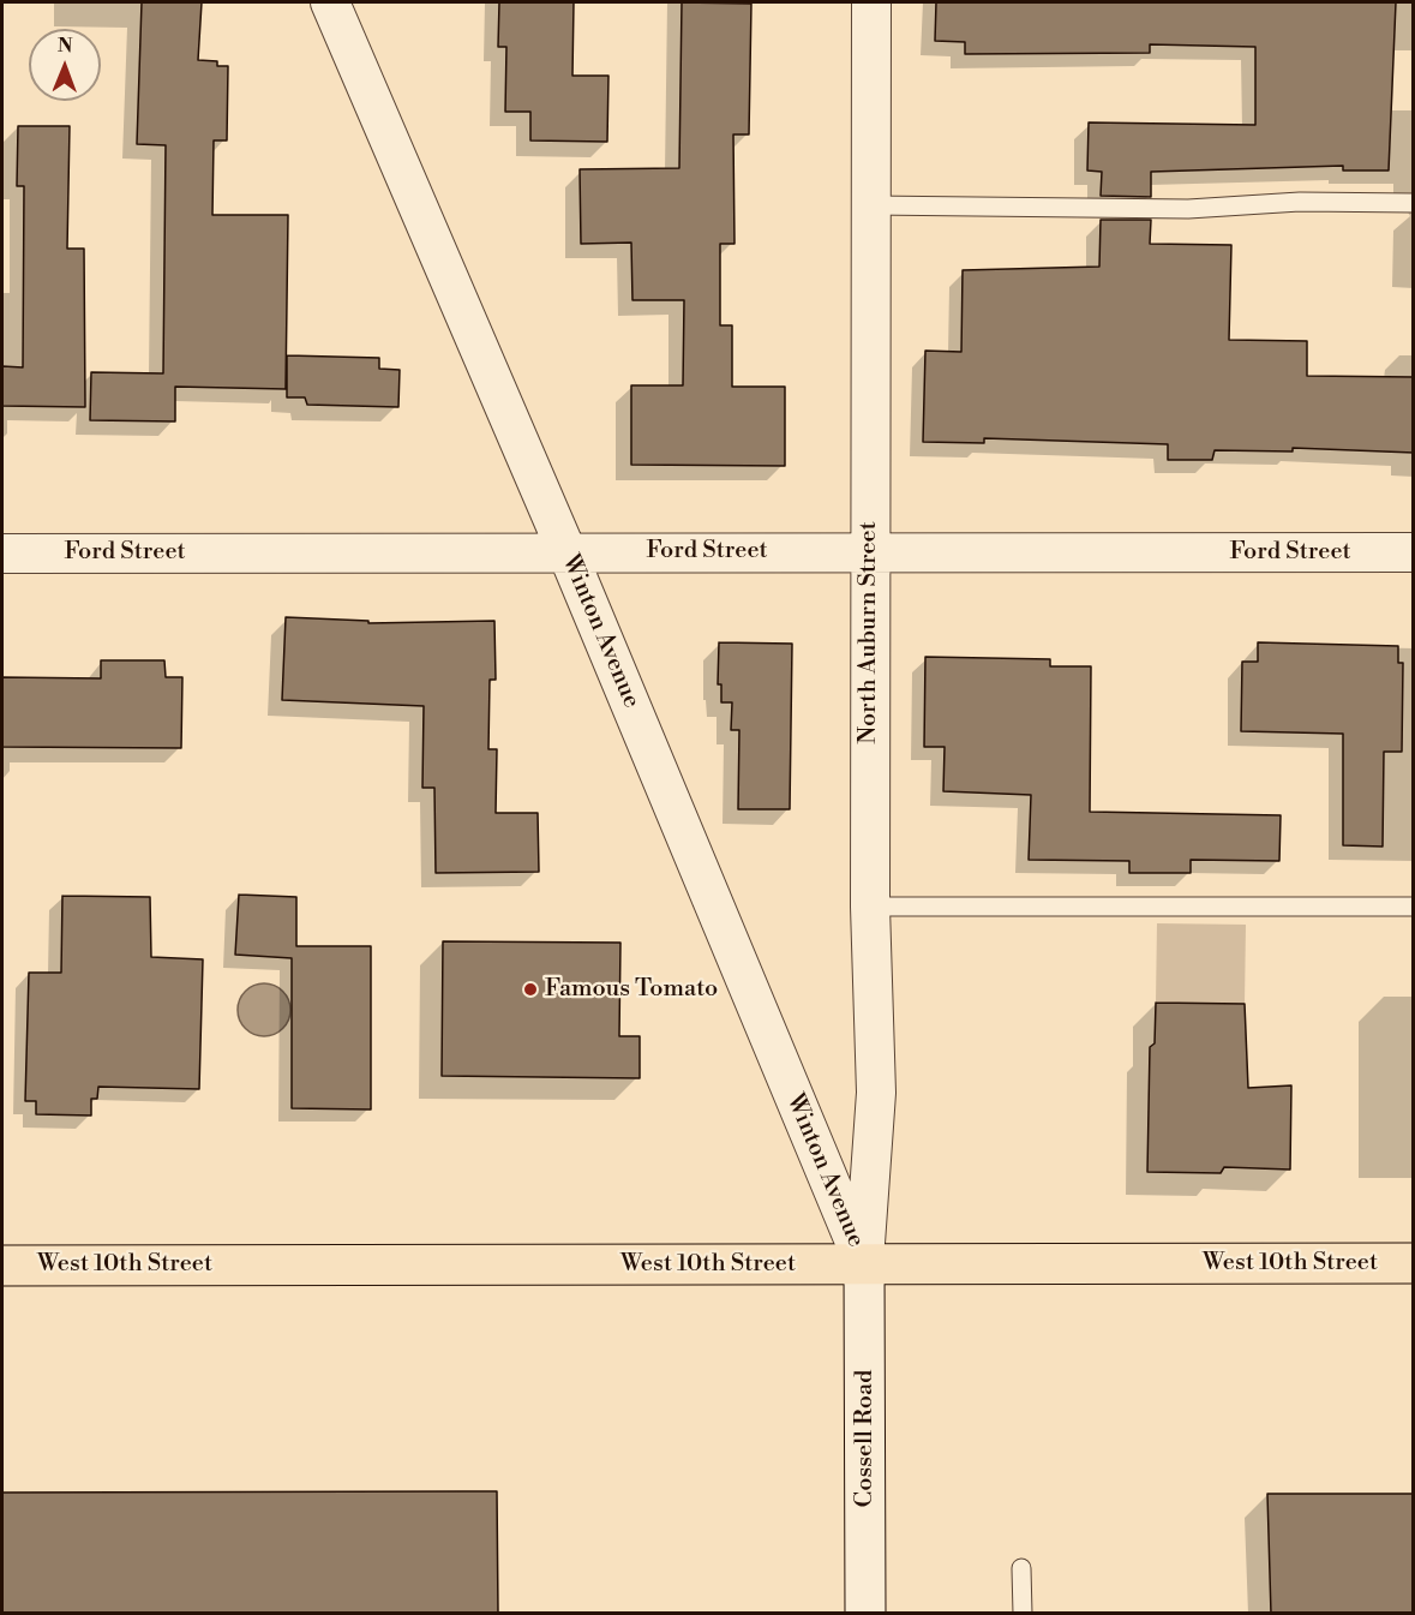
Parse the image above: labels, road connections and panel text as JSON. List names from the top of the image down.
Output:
{
  "streets": {
    "main road": ["West 10th Street", "Cossell Road"],
    "street": ["Ford Street", "Winton Avenue", "North Auburn Street"]
  },
  "crossings": [
    ["Ford Street", "Winton Avenue"],
    ["Ford Street", "North Auburn Street"],
    ["Winton Avenue", "North Auburn Street"],
    ["Winton Avenue", "West 10th Street"],
    ["Winton Avenue", "Cossell Road"],
    ["North Auburn Street", "West 10th Street"],
    ["North Auburn Street", "Cossell Road"],
    ["West 10th Street", "Cossell Road"]
  ],
  "places": ["Famous Tomato"],
  "north": "top"
}
